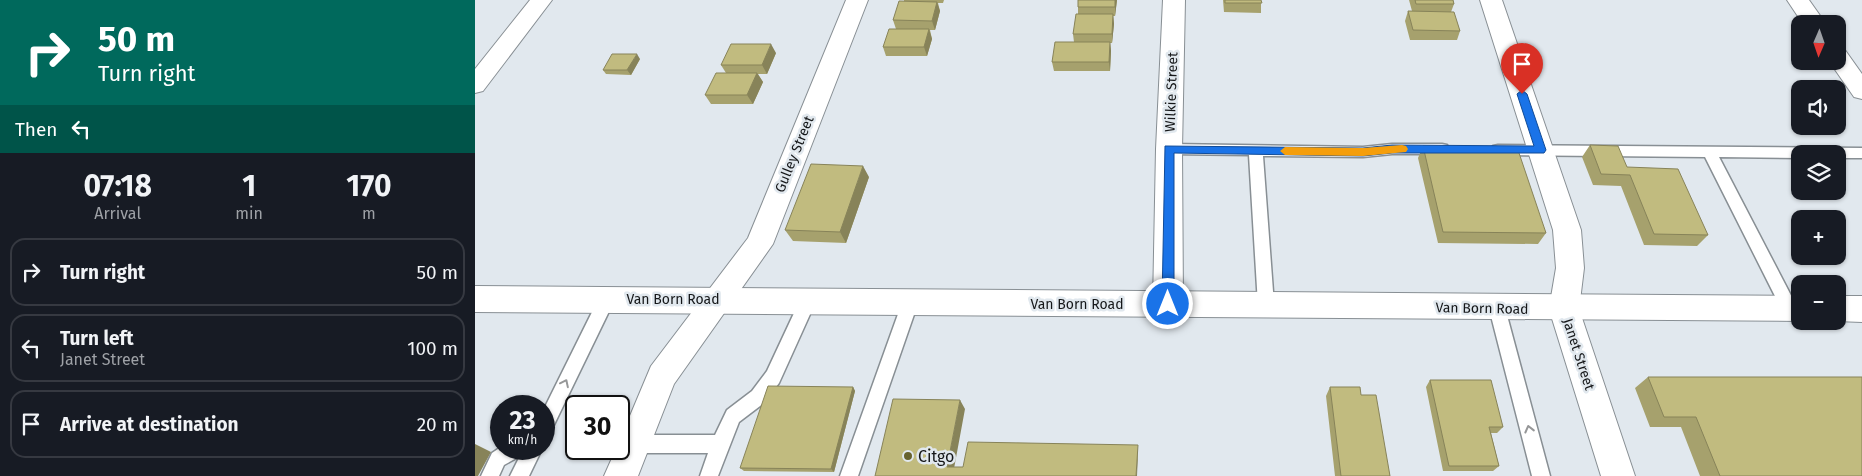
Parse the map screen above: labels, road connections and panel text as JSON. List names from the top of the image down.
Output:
{
  "streets": {
    "street": [
      "Wilkie Street",
      "Gulley Street",
      "Van Born Road",
      "Janet Street"
    ]
  },
  "crossings": [
    ["Wilkie Street", "Van Born Road"],
    ["Gulley Street", "Van Born Road"],
    ["Van Born Road", "Janet Street"]
  ],
  "places": ["Citgo"],
  "north": "bottom",
  "page": {
    "turn": ["50 m", "Turn right"],
    "map_buttons": ["+", "−"],
    "then": "Then",
    "eta": [
      "07:18",
      "Arrival",
      "1",
      "min",
      "170",
      "m"
    ],
    "list": [
      {
        "name": "Turn right",
        "value": "50 m"
      },
      {
        "name": "Turn left",
        "note": "Janet Street",
        "value": "100 m"
      },
      {
        "name": "Arrive at destination",
        "value": "20 m"
      }
    ],
    "speed": "23 km/h",
    "limit": "30"
  }
}
